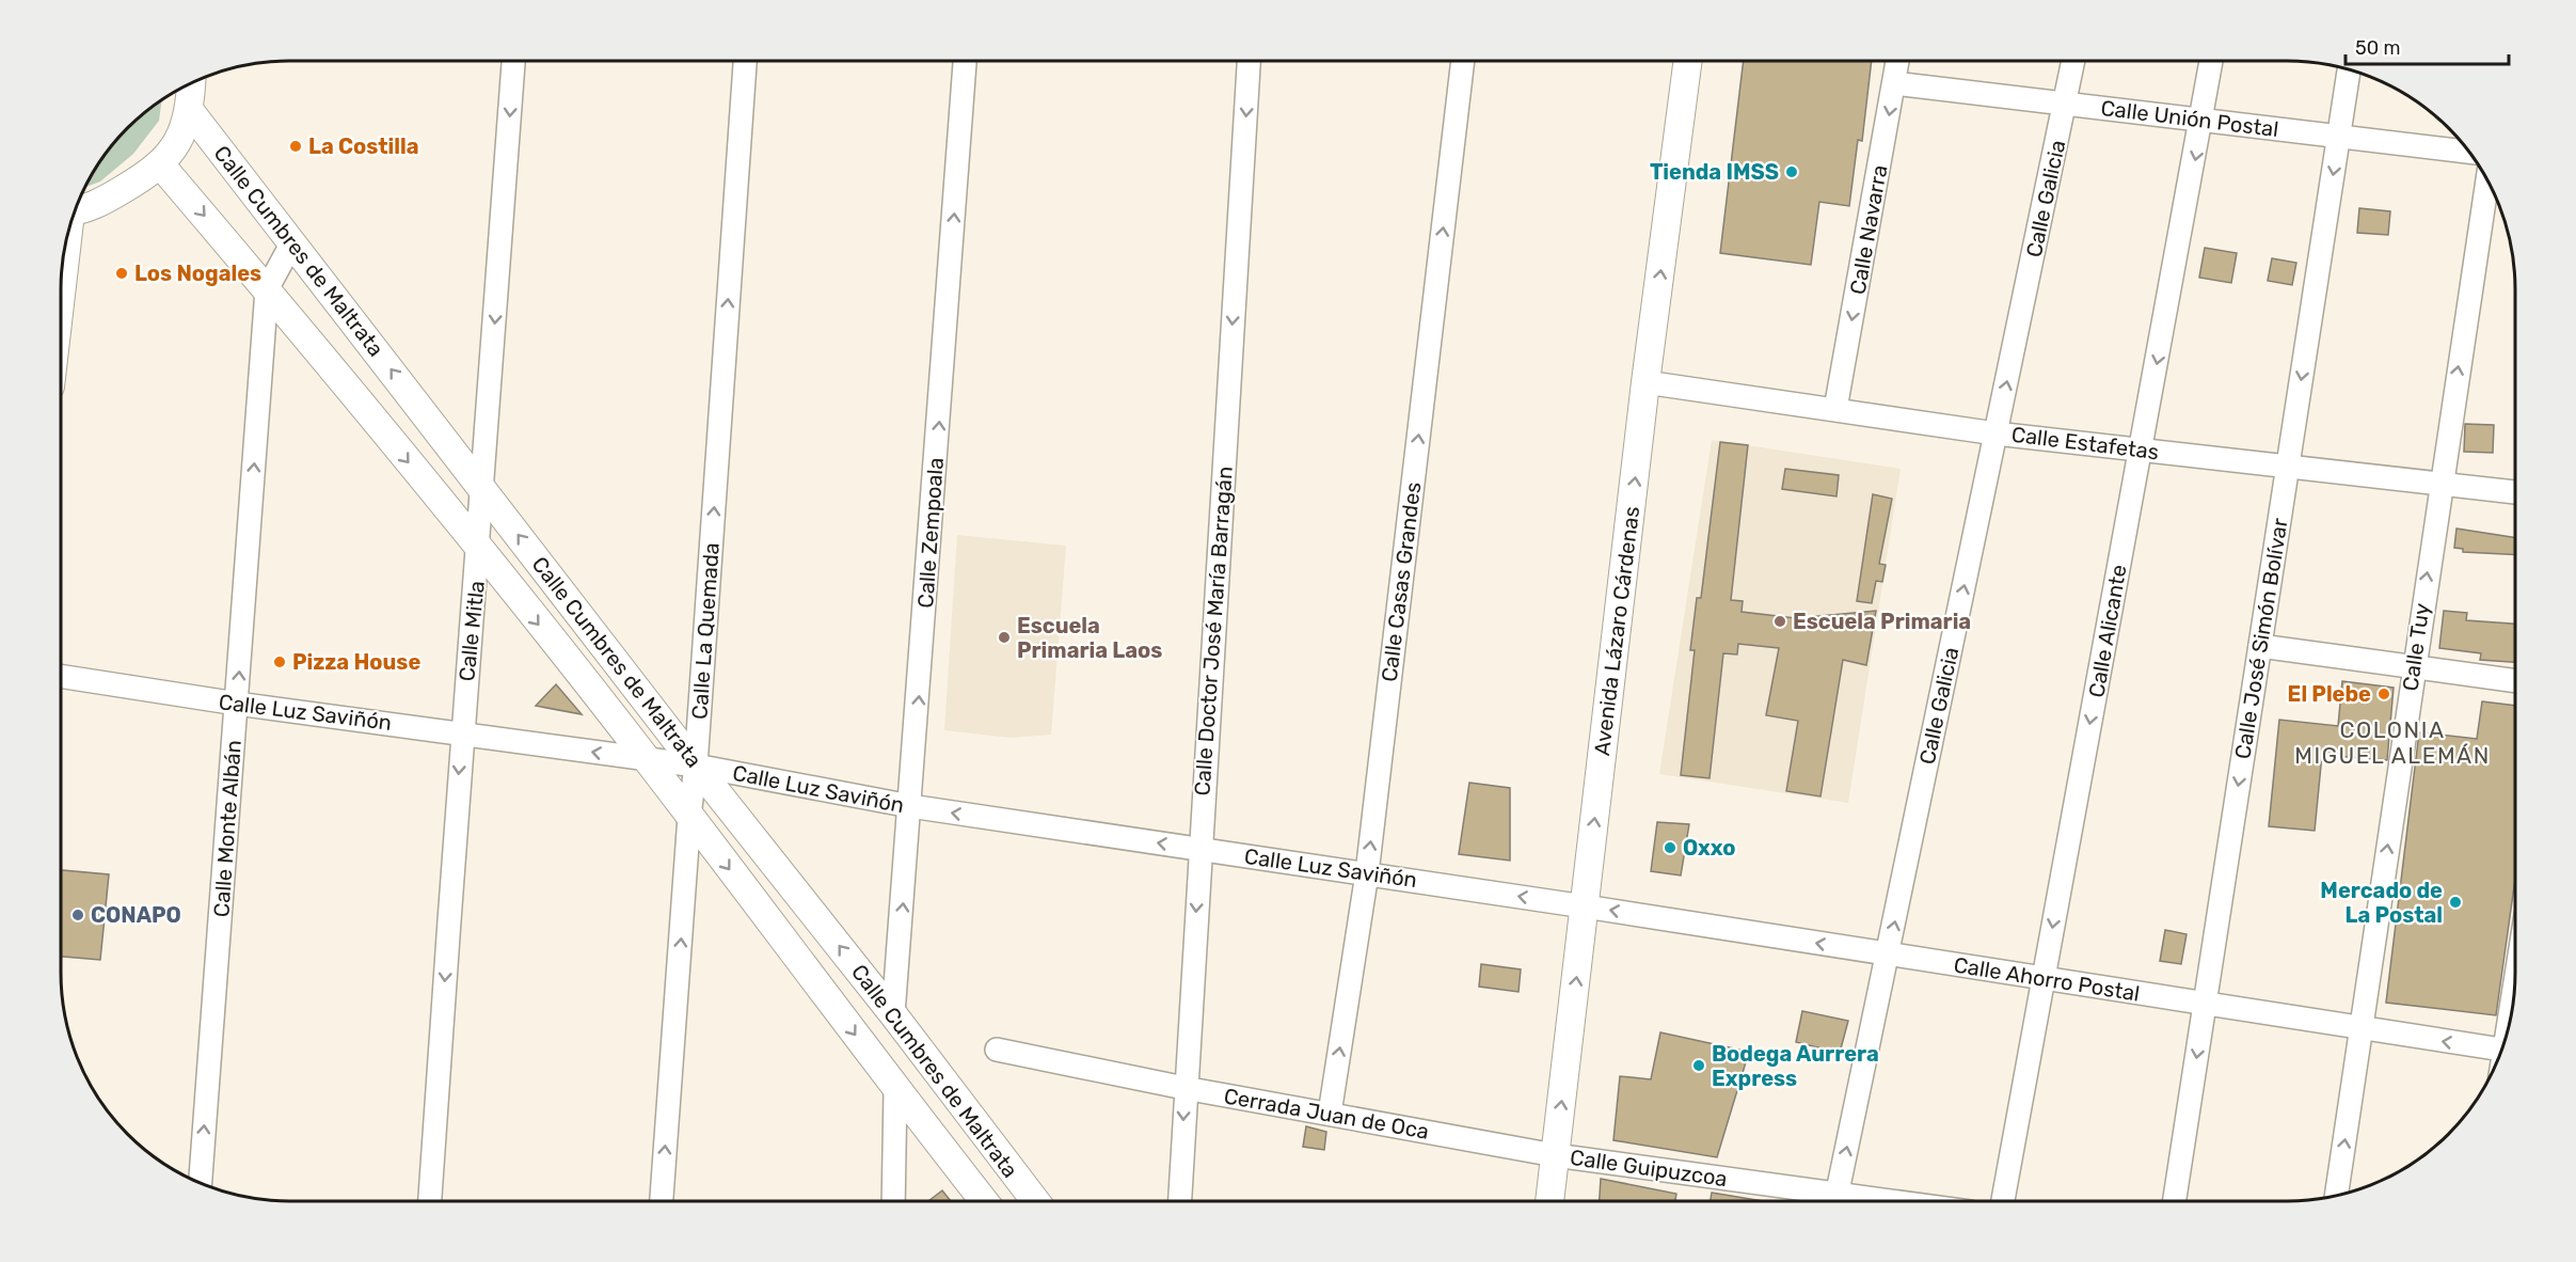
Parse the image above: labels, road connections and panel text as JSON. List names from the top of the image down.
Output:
{
  "streets": {
    "main road": ["Calle Cumbres de Maltrata", "Avenida Lázaro Cárdenas"],
    "street": [
      "Calle Unión Postal",
      "Calle Galicia",
      "Calle Navarra",
      "Calle Estafetas",
      "Calle Zempoala",
      "Calle Casas Grandes",
      "Calle Mitla",
      "Calle La Quemada",
      "Calle Doctor José María Barragán",
      "Calle Alicante",
      "Calle José Simón Bolívar",
      "Calle Tuy",
      "Calle Luz Saviñón",
      "Calle Monte Albán",
      "Calle Ahorro Postal",
      "Cerrada Juan de Oca",
      "Calle Guipuzcoa"
    ]
  },
  "crossings": [
    ["Calle Unión Postal", "Calle Galicia"],
    ["Calle Unión Postal", "Calle Navarra"],
    ["Calle Unión Postal", "Calle Alicante"],
    ["Calle Unión Postal", "Calle José Simón Bolívar"],
    ["Calle Galicia", "Calle Estafetas"],
    ["Calle Galicia", "Calle Ahorro Postal"],
    ["Calle Navarra", "Calle Estafetas"],
    ["Calle Cumbres de Maltrata", "Calle Zempoala"],
    ["Calle Cumbres de Maltrata", "Calle Mitla"],
    ["Calle Cumbres de Maltrata", "Calle La Quemada"],
    ["Calle Cumbres de Maltrata", "Calle Luz Saviñón"],
    ["Calle Cumbres de Maltrata", "Calle Monte Albán"],
    ["Calle Estafetas", "Avenida Lázaro Cárdenas"],
    ["Calle Estafetas", "Calle Alicante"],
    ["Calle Estafetas", "Calle José Simón Bolívar"],
    ["Calle Estafetas", "Calle Tuy"],
    ["Calle Zempoala", "Calle Luz Saviñón"],
    ["Calle Casas Grandes", "Calle Luz Saviñón"],
    ["Calle Casas Grandes", "Cerrada Juan de Oca"],
    ["Calle Mitla", "Calle Luz Saviñón"],
    ["Calle La Quemada", "Calle Luz Saviñón"],
    ["Calle Doctor José María Barragán", "Calle Luz Saviñón"],
    ["Calle Doctor José María Barragán", "Cerrada Juan de Oca"],
    ["Avenida Lázaro Cárdenas", "Calle Luz Saviñón"],
    ["Avenida Lázaro Cárdenas", "Calle Ahorro Postal"],
    ["Avenida Lázaro Cárdenas", "Cerrada Juan de Oca"],
    ["Avenida Lázaro Cárdenas", "Calle Guipuzcoa"],
    ["Calle Alicante", "Calle Ahorro Postal"],
    ["Calle José Simón Bolívar", "Calle Ahorro Postal"],
    ["Calle Tuy", "Calle Ahorro Postal"],
    ["Calle Luz Saviñón", "Calle Monte Albán"],
    ["Calle Luz Saviñón", "Calle Ahorro Postal"],
    ["Cerrada Juan de Oca", "Calle Guipuzcoa"]
  ],
  "one_way": [
    "Calle Galicia",
    "Calle Navarra",
    "Calle Zempoala",
    "Calle Casas Grandes",
    "Calle Mitla",
    "Calle La Quemada",
    "Calle Doctor José María Barragán",
    "Avenida Lázaro Cárdenas",
    "Calle Alicante",
    "Calle José Simón Bolívar",
    "Calle Tuy",
    "Calle Luz Saviñón",
    "Calle Monte Albán",
    "Calle Ahorro Postal"
  ],
  "districts": ["COLONIA MIGUEL ALEMÁN"],
  "places": [
    "La Costilla",
    "Tienda IMSS",
    "Los Nogales",
    "Escuela Primaria",
    "Escuela Primaria Laos",
    "Pizza House",
    "El Plebe",
    "Oxxo",
    "Mercado de La Postal",
    "CONAPO",
    "Bodega Aurrera Express"
  ],
  "scale_bar": "50 m"
}
